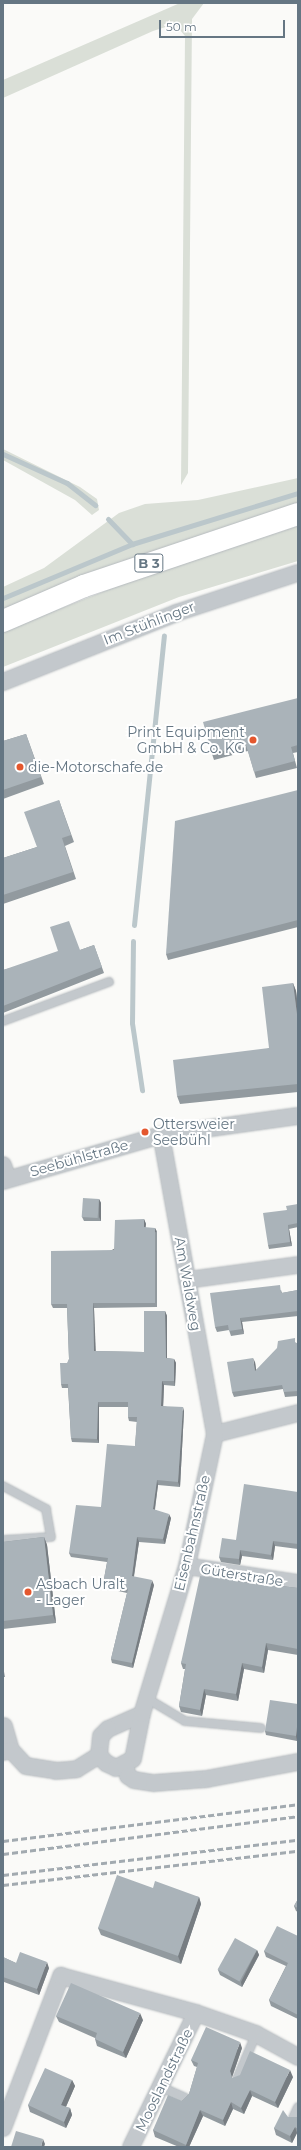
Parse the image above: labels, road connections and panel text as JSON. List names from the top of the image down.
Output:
{
  "streets": {
    "main road": ["B 3"],
    "street": [
      "Im Stühlinger",
      "Seebühlstraße",
      "Am Waldweg",
      "Eisenbahnstraße",
      "Güterstraße",
      "Mooslandstraße"
    ]
  },
  "crossings": [
    ["Seebühlstraße", "Am Waldweg"],
    ["Am Waldweg", "Eisenbahnstraße"],
    ["Eisenbahnstraße", "Güterstraße"]
  ],
  "places": [
    "Print Equipment GmbH & Co. KG",
    "die-Motorschafe.de",
    "Ottersweier Seebühl",
    "Asbach Uralt - Lager"
  ],
  "scale_bar": "50 m"
}
